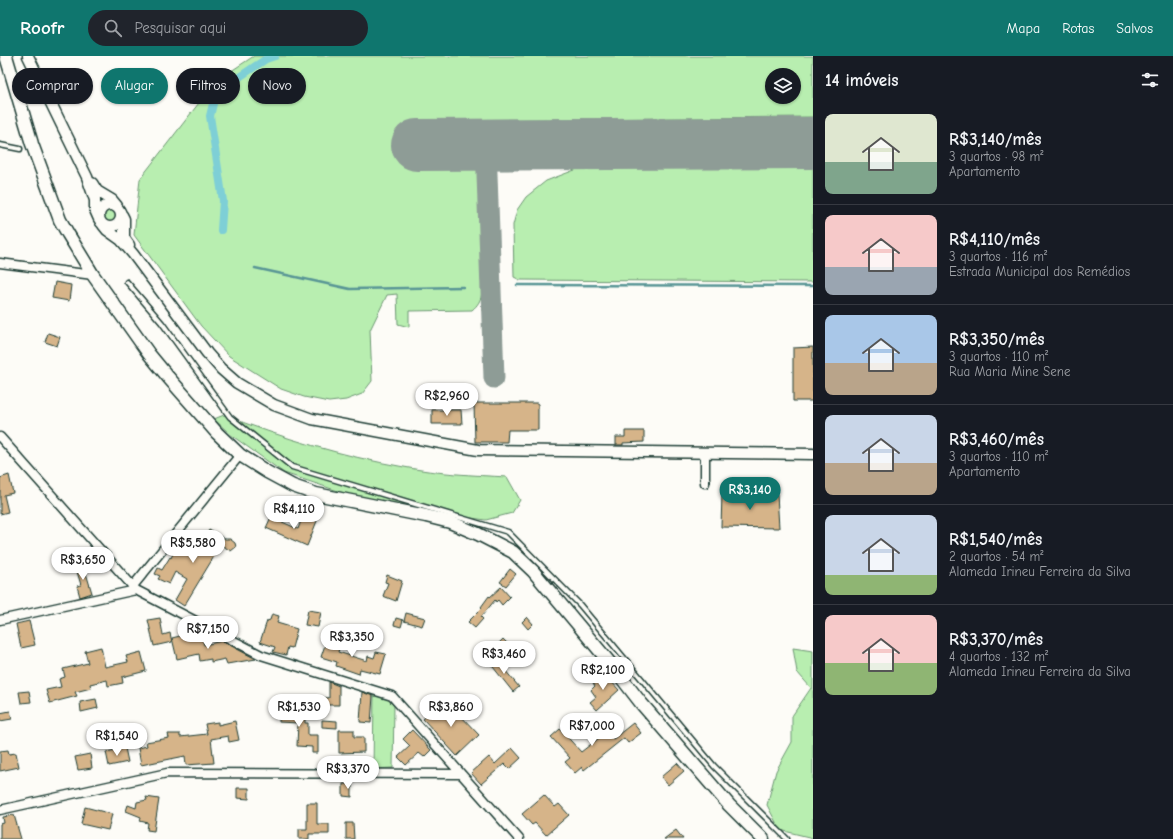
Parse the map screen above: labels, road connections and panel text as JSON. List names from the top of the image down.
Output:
{
  "page": {
    "header": "Roofr",
    "search": "Pesquisar aqui",
    "nav": ["Mapa", "Rotas", "Salvos"],
    "heading": "14 imóveis",
    "chip": [
      "Comprar",
      "Alugar",
      "Filtros",
      "Novo"
    ],
    "list": [
      {
        "name": "R$3,140/mês",
        "note": "3 quartos · 98 m² · Apartamento"
      },
      {
        "name": "R$4,110/mês",
        "note": "3 quartos · 116 m² · Estrada Municipal dos Remédios"
      },
      {
        "name": "R$3,350/mês",
        "note": "3 quartos · 110 m² · Rua Maria Mine Sene"
      },
      {
        "name": "R$3,460/mês",
        "note": "3 quartos · 110 m² · Apartamento"
      },
      {
        "name": "R$1,540/mês",
        "note": "2 quartos · 54 m² · Alameda Irineu Ferreira da Silva"
      },
      {
        "name": "R$3,370/mês",
        "note": "4 quartos · 132 m² · Alameda Irineu Ferreira da Silva"
      }
    ],
    "price": [
      "R$2,960",
      "R$3,140",
      "R$4,110",
      "R$5,580",
      "R$3,650",
      "R$7,150",
      "R$3,350",
      "R$3,460",
      "R$2,100",
      "R$1,530",
      "R$3,860",
      "R$7,000",
      "R$1,540",
      "R$3,370"
    ]
  }
}
